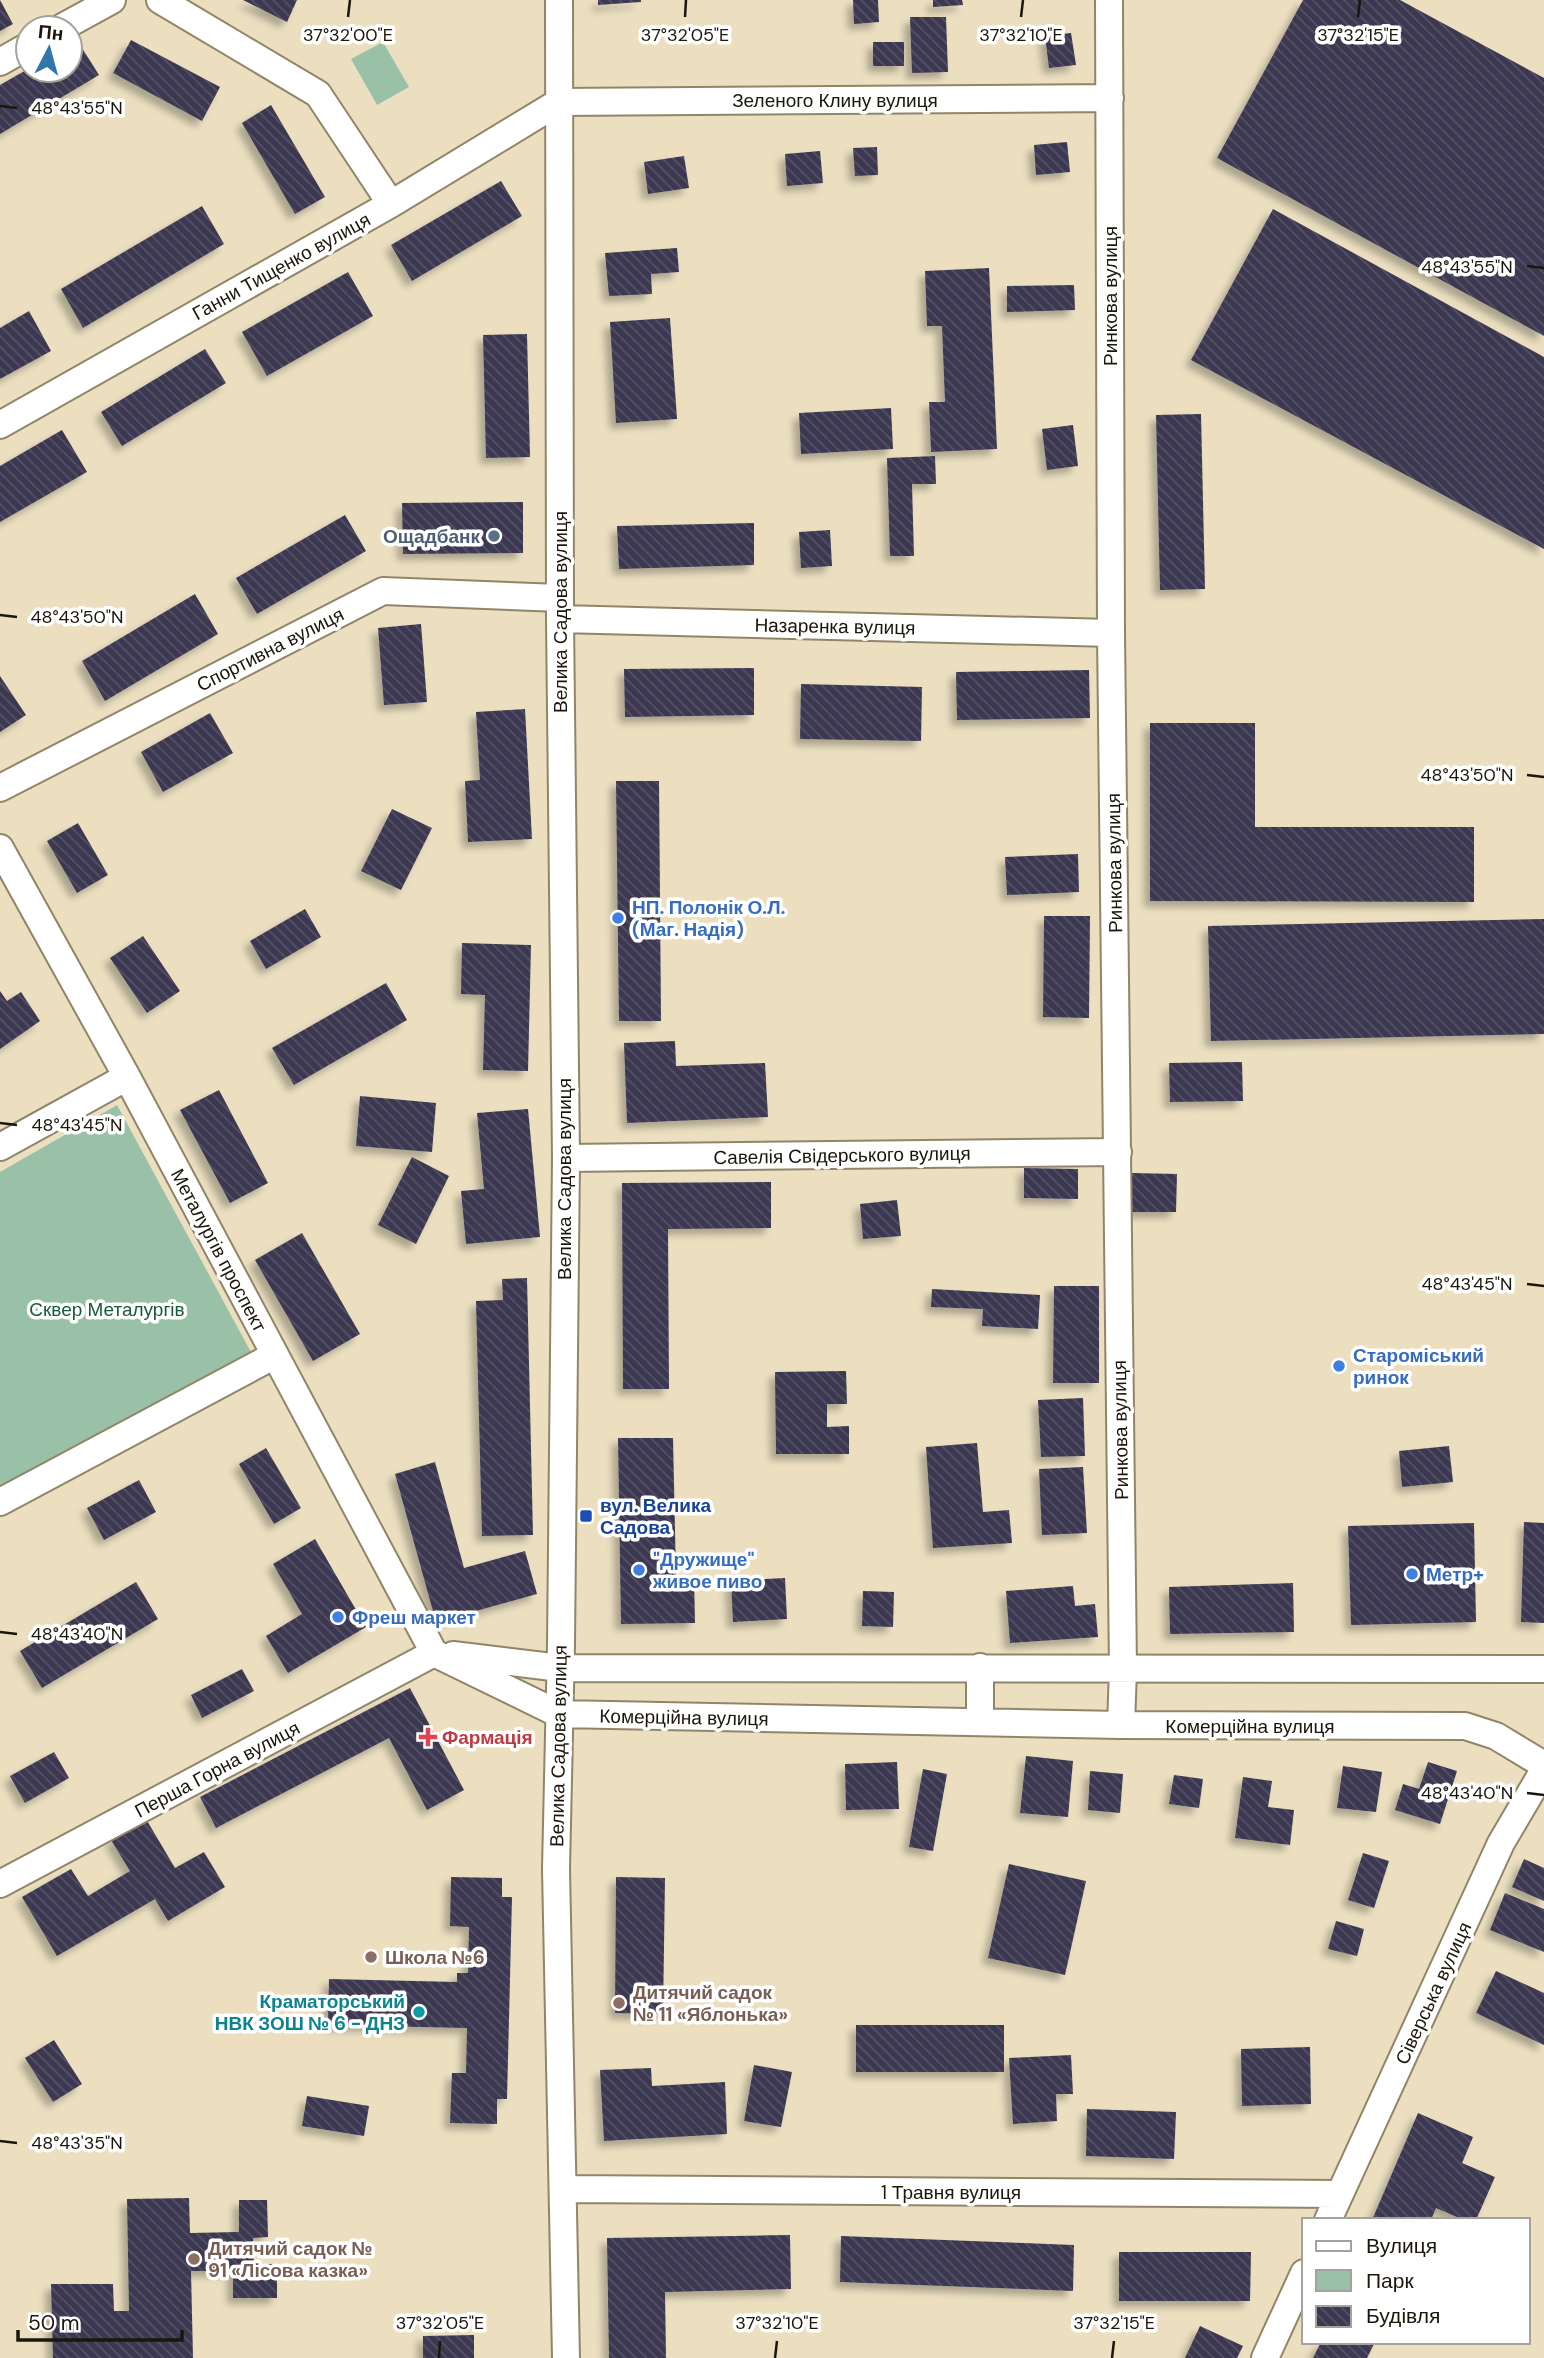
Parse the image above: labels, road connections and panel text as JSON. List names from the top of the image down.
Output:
{
  "streets": {
    "street": [
      "Зеленого Клину вулиця",
      "Ганни Тищенко вулиця",
      "Ринкова вулиця",
      "Велика Садова вулиця",
      "Назаренка вулиця",
      "Спортивна вулиця",
      "Савелія Свідерського вулиця",
      "Металургів проспект",
      "Комерційна вулиця",
      "Перша Горна вулиця",
      "Сіверська вулиця",
      "1 Травня вулиця"
    ]
  },
  "crossings": [
    ["Зеленого Клину вулиця", "Ганни Тищенко вулиця"],
    ["Зеленого Клину вулиця", "Ринкова вулиця"],
    ["Зеленого Клину вулиця", "Велика Садова вулиця"],
    ["Ганни Тищенко вулиця", "Велика Садова вулиця"],
    ["Ринкова вулиця", "Назаренка вулиця"],
    ["Ринкова вулиця", "Савелія Свідерського вулиця"],
    ["Ринкова вулиця", "Комерційна вулиця"],
    ["Велика Садова вулиця", "Назаренка вулиця"],
    ["Велика Садова вулиця", "Спортивна вулиця"],
    ["Велика Садова вулиця", "Савелія Свідерського вулиця"],
    ["Велика Садова вулиця", "Комерційна вулиця"],
    ["Велика Садова вулиця", "1 Травня вулиця"],
    ["Назаренка вулиця", "Спортивна вулиця"],
    ["Металургів проспект", "Комерційна вулиця"],
    ["Металургів проспект", "Перша Горна вулиця"],
    ["Комерційна вулиця", "Перша Горна вулиця"],
    ["Комерційна вулиця", "Сіверська вулиця"],
    ["Сіверська вулиця", "1 Травня вулиця"]
  ],
  "parks": ["Сквер Металургів"],
  "places": {
    "other": [
      "Ощадбанк",
      "НП. Полонік О.Л. (Маг. Надія)",
      "Староміський ринок",
      "\"Дружище\" живое пиво",
      "Метр+",
      "Фреш маркет",
      "Школа №6",
      "Дитячий садок № 11 «Яблонька»",
      "Краматорський НВК ЗОШ № 6 - ДНЗ",
      "Дитячий садок № 91 «Лісова казка»"
    ],
    "transit": ["вул. Велика Садова"],
    "health": ["Фармація"]
  },
  "legend": ["Вулиця", "Парк", "Будівля"],
  "scale_bar": "50 m",
  "north": "top",
  "coordinates": [
    "37°32'00\"E",
    "37°32'05\"E",
    "37°32'10\"E",
    "37°32'15\"E",
    "48°43'55\"N",
    "48°43'50\"N",
    "48°43'45\"N",
    "48°43'40\"N",
    "48°43'35\"N"
  ]
}
